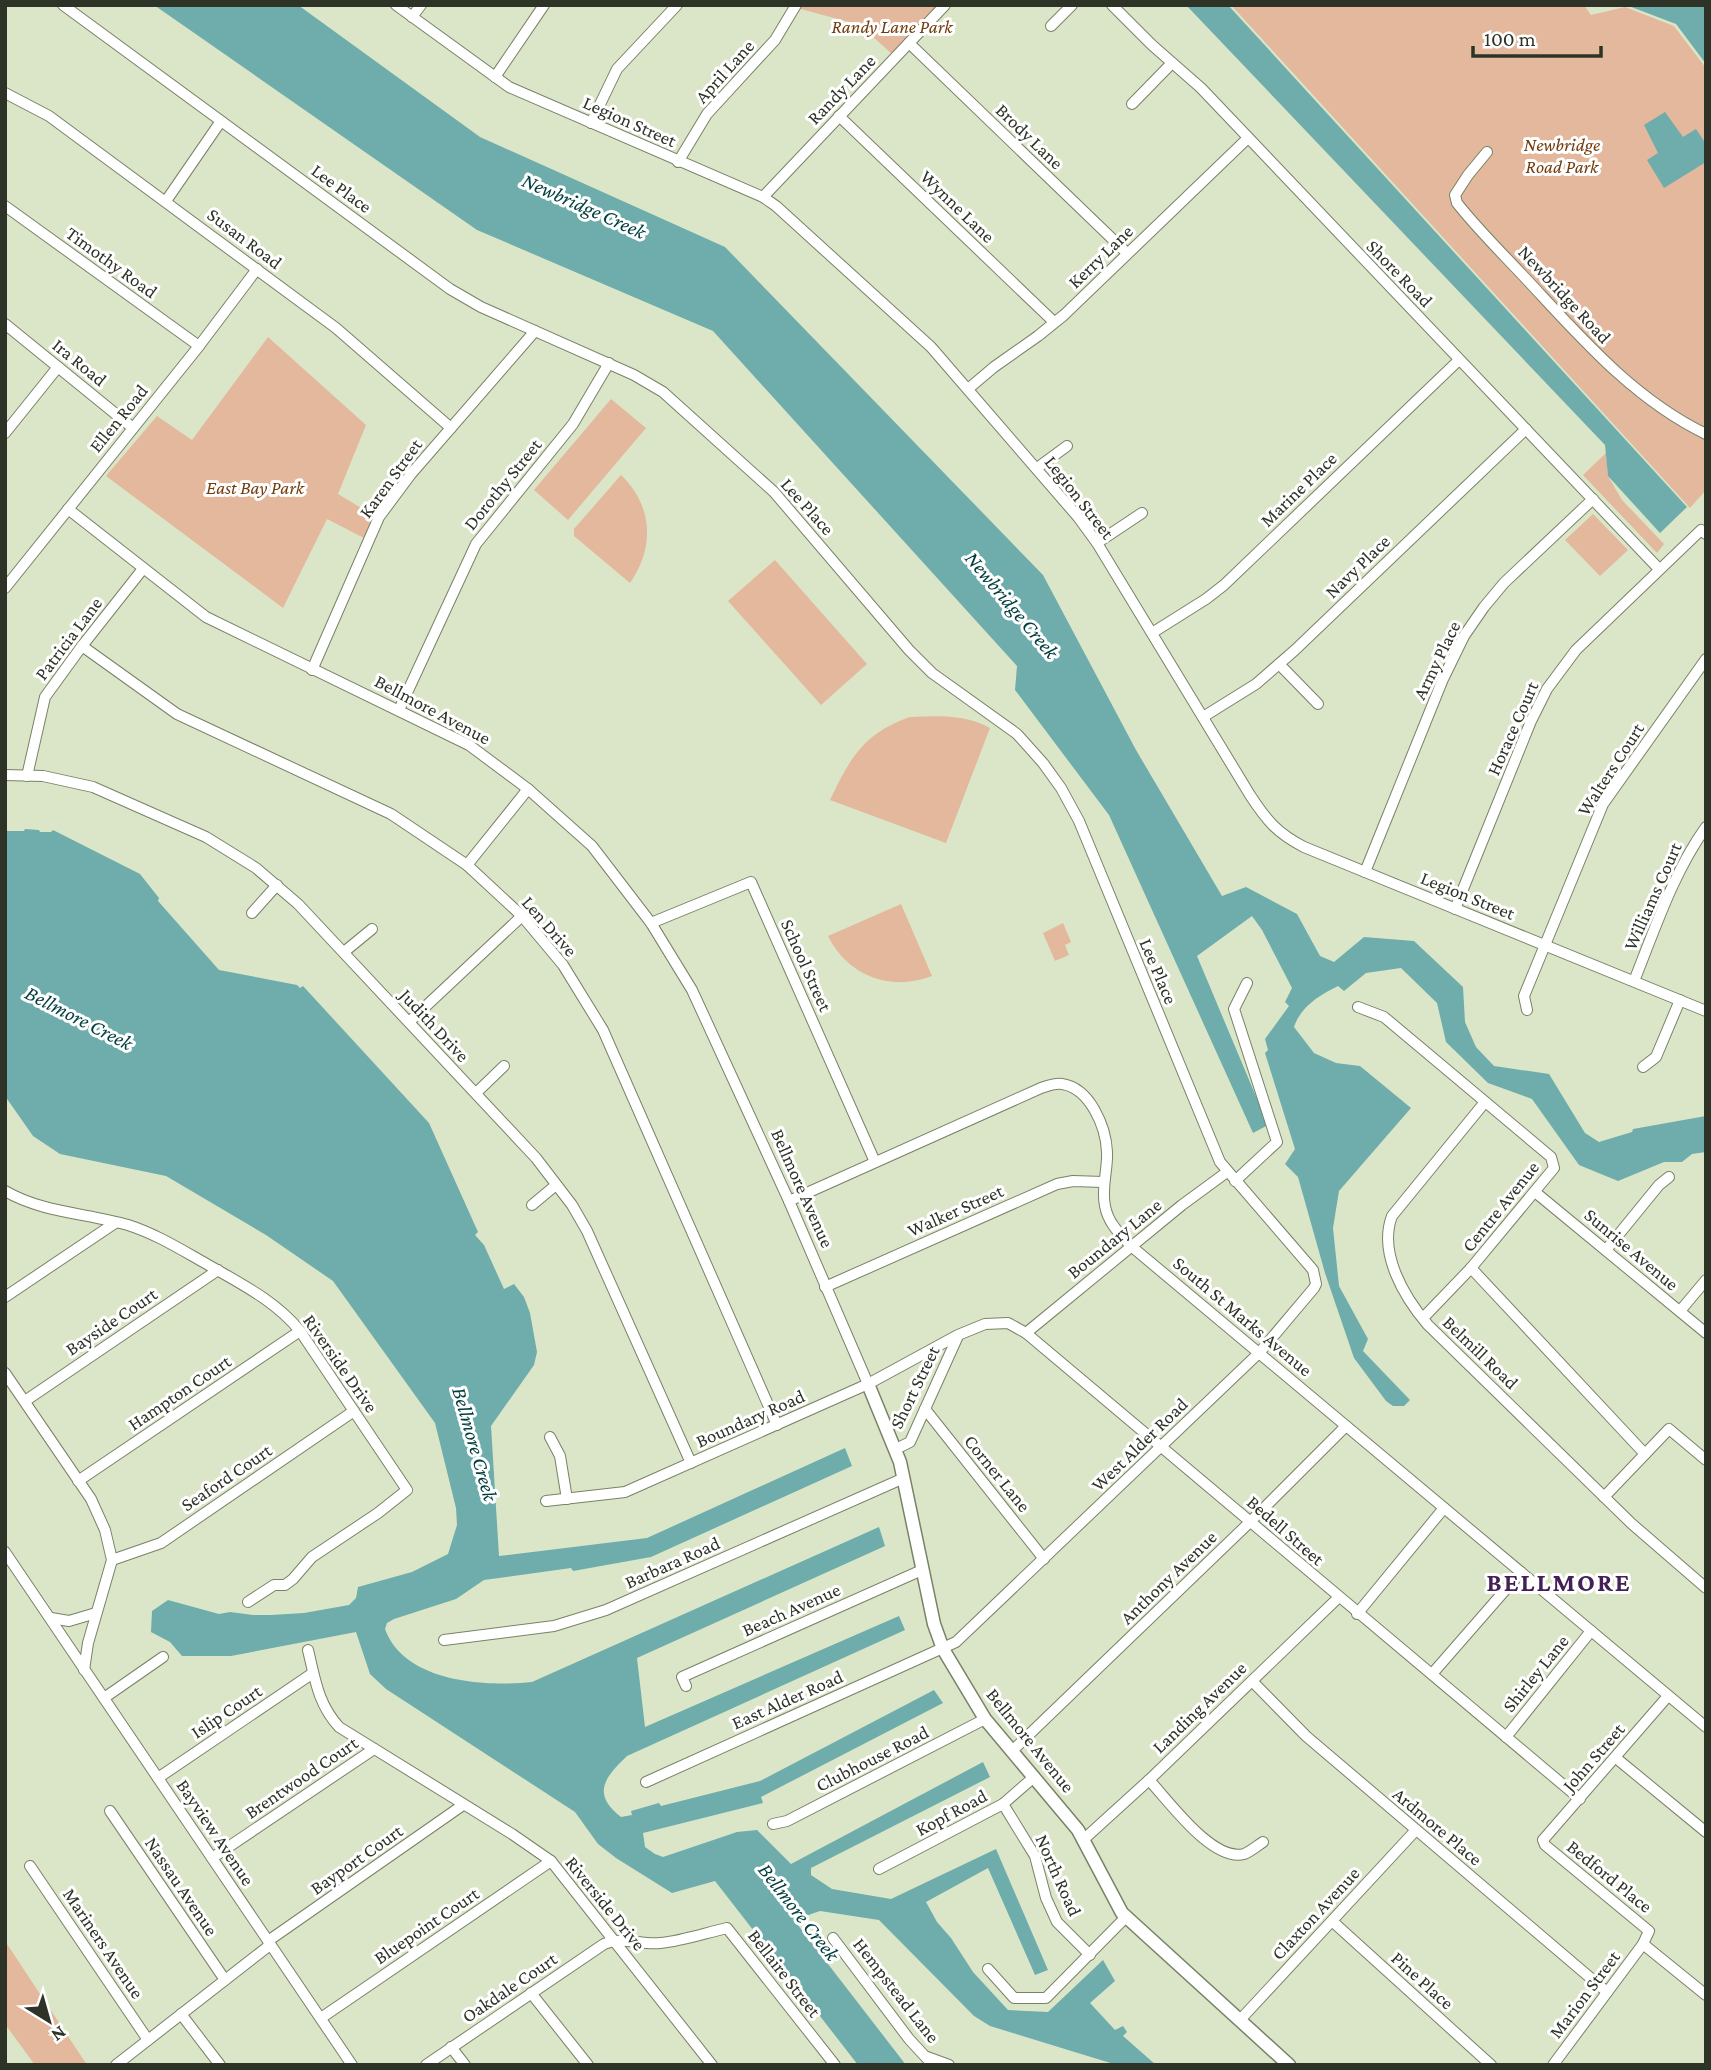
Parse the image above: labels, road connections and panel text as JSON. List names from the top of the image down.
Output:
{
  "streets": {
    "street": [
      "April Lane",
      "Randy Lane",
      "Legion Street",
      "Brody Lane",
      "Lee Place",
      "Wynne Lane",
      "Susan Road",
      "Kerry Lane",
      "Timothy Road",
      "Shore Road",
      "Newbridge Road",
      "Ira Road",
      "Ellen Road",
      "Karen Street",
      "Dorothy Street",
      "Marine Place",
      "Navy Place",
      "Patricia Lane",
      "Army Place",
      "Bellmore Avenue",
      "Horace Court",
      "Walters Court",
      "Williams Court",
      "Len Drive",
      "School Street",
      "Judith Drive",
      "Centre Avenue",
      "Walker Street",
      "Boundary Lane",
      "Sunrise Avenue",
      "South St Marks Avenue",
      "Bayside Court",
      "Belmill Road",
      "Riverside Drive",
      "Short Street",
      "Hampton Court",
      "Boundary Road",
      "West Alder Road",
      "Corner Lane",
      "Seaford Court",
      "Bedell Street",
      "Barbara Road",
      "Anthony Avenue",
      "Beach Avenue",
      "Shirley Lane",
      "East Alder Road",
      "Landing Avenue",
      "Islip Court",
      "John Street",
      "Clubhouse Road",
      "Brentwood Court",
      "Kopf Road",
      "Ardmore Place",
      "Bayview Avenue",
      "Bayport Court",
      "North Road",
      "Bedford Place",
      "Nassau Avenue",
      "Claxton Avenue",
      "Bluepoint Court",
      "Mariners Avenue",
      "Bellaire Street",
      "Pine Place",
      "Oakdale Court",
      "Hempstead Lane",
      "Marion Street"
    ]
  },
  "crossings": [
    ["April Lane", "Legion Street"],
    ["Randy Lane", "Legion Street"],
    ["Randy Lane", "Brody Lane"],
    ["Randy Lane", "Wynne Lane"],
    ["Legion Street", "Kerry Lane"],
    ["Legion Street", "Marine Place"],
    ["Legion Street", "Navy Place"],
    ["Legion Street", "Army Place"],
    ["Legion Street", "Horace Court"],
    ["Legion Street", "Walters Court"],
    ["Legion Street", "Williams Court"],
    ["Brody Lane", "Kerry Lane"],
    ["Lee Place", "Karen Street"],
    ["Lee Place", "Dorothy Street"],
    ["Lee Place", "Boundary Lane"],
    ["Lee Place", "West Alder Road"],
    ["Wynne Lane", "Kerry Lane"],
    ["Susan Road", "Ellen Road"],
    ["Susan Road", "Karen Street"],
    ["Kerry Lane", "Shore Road"],
    ["Timothy Road", "Ellen Road"],
    ["Shore Road", "Marine Place"],
    ["Shore Road", "Navy Place"],
    ["Shore Road", "Army Place"],
    ["Shore Road", "Horace Court"],
    ["Ira Road", "Ellen Road"],
    ["Ellen Road", "Bellmore Avenue"],
    ["Karen Street", "Bellmore Avenue"],
    ["Dorothy Street", "Bellmore Avenue"],
    ["Patricia Lane", "Bellmore Avenue"],
    ["Patricia Lane", "Len Drive"],
    ["Patricia Lane", "Judith Drive"],
    ["Bellmore Avenue", "School Street"],
    ["Bellmore Avenue", "Walker Street"],
    ["Bellmore Avenue", "South St Marks Avenue"],
    ["Bellmore Avenue", "Short Street"],
    ["Bellmore Avenue", "Boundary Road"],
    ["Bellmore Avenue", "West Alder Road"],
    ["Bellmore Avenue", "Barbara Road"],
    ["Bellmore Avenue", "Anthony Avenue"],
    ["Bellmore Avenue", "Beach Avenue"],
    ["Bellmore Avenue", "East Alder Road"],
    ["Bellmore Avenue", "Landing Avenue"],
    ["Bellmore Avenue", "Clubhouse Road"],
    ["Bellmore Avenue", "Kopf Road"],
    ["Bellmore Avenue", "Claxton Avenue"],
    ["Len Drive", "Boundary Road"],
    ["School Street", "South St Marks Avenue"],
    ["Judith Drive", "Boundary Road"],
    ["Centre Avenue", "Sunrise Avenue"],
    ["Centre Avenue", "Belmill Road"],
    ["Walker Street", "South St Marks Avenue"],
    ["Boundary Lane", "South St Marks Avenue"],
    ["Boundary Lane", "Bedell Street"],
    ["South St Marks Avenue", "West Alder Road"],
    ["South St Marks Avenue", "Anthony Avenue"],
    ["South St Marks Avenue", "Shirley Lane"],
    ["South St Marks Avenue", "John Street"],
    ["Bayside Court", "Riverside Drive"],
    ["Riverside Drive", "Hampton Court"],
    ["Riverside Drive", "Seaford Court"],
    ["Riverside Drive", "Islip Court"],
    ["Riverside Drive", "Brentwood Court"],
    ["Riverside Drive", "Bayport Court"],
    ["Riverside Drive", "Bluepoint Court"],
    ["Riverside Drive", "Bellaire Street"],
    ["Riverside Drive", "Oakdale Court"],
    ["Short Street", "Boundary Road"],
    ["Short Street", "Corner Lane"],
    ["Short Street", "Bedell Street"],
    ["Boundary Road", "Bedell Street"],
    ["West Alder Road", "Corner Lane"],
    ["West Alder Road", "Bedell Street"],
    ["West Alder Road", "East Alder Road"],
    ["Bedell Street", "Anthony Avenue"],
    ["Bedell Street", "Shirley Lane"],
    ["Bedell Street", "Landing Avenue"],
    ["Bedell Street", "John Street"],
    ["Landing Avenue", "Ardmore Place"],
    ["Islip Court", "Bayview Avenue"],
    ["John Street", "Bedford Place"],
    ["Brentwood Court", "Bayview Avenue"],
    ["Kopf Road", "North Road"],
    ["Ardmore Place", "Claxton Avenue"],
    ["Ardmore Place", "Marion Street"],
    ["Bayview Avenue", "Bayport Court"],
    ["Bayview Avenue", "Bluepoint Court"],
    ["Bayport Court", "Nassau Avenue"],
    ["Bayport Court", "Mariners Avenue"],
    ["Bedford Place", "Marion Street"],
    ["Claxton Avenue", "Pine Place"],
    ["Bellaire Street", "Oakdale Court"]
  ],
  "districts": ["BELLMORE"],
  "water": ["Newbridge Creek", "Bellmore Creek"],
  "parks": ["Randy Lane Park", "Newbridge Road Park", "East Bay Park"],
  "scale_bar": "100 m",
  "north": "bottom right"
}
